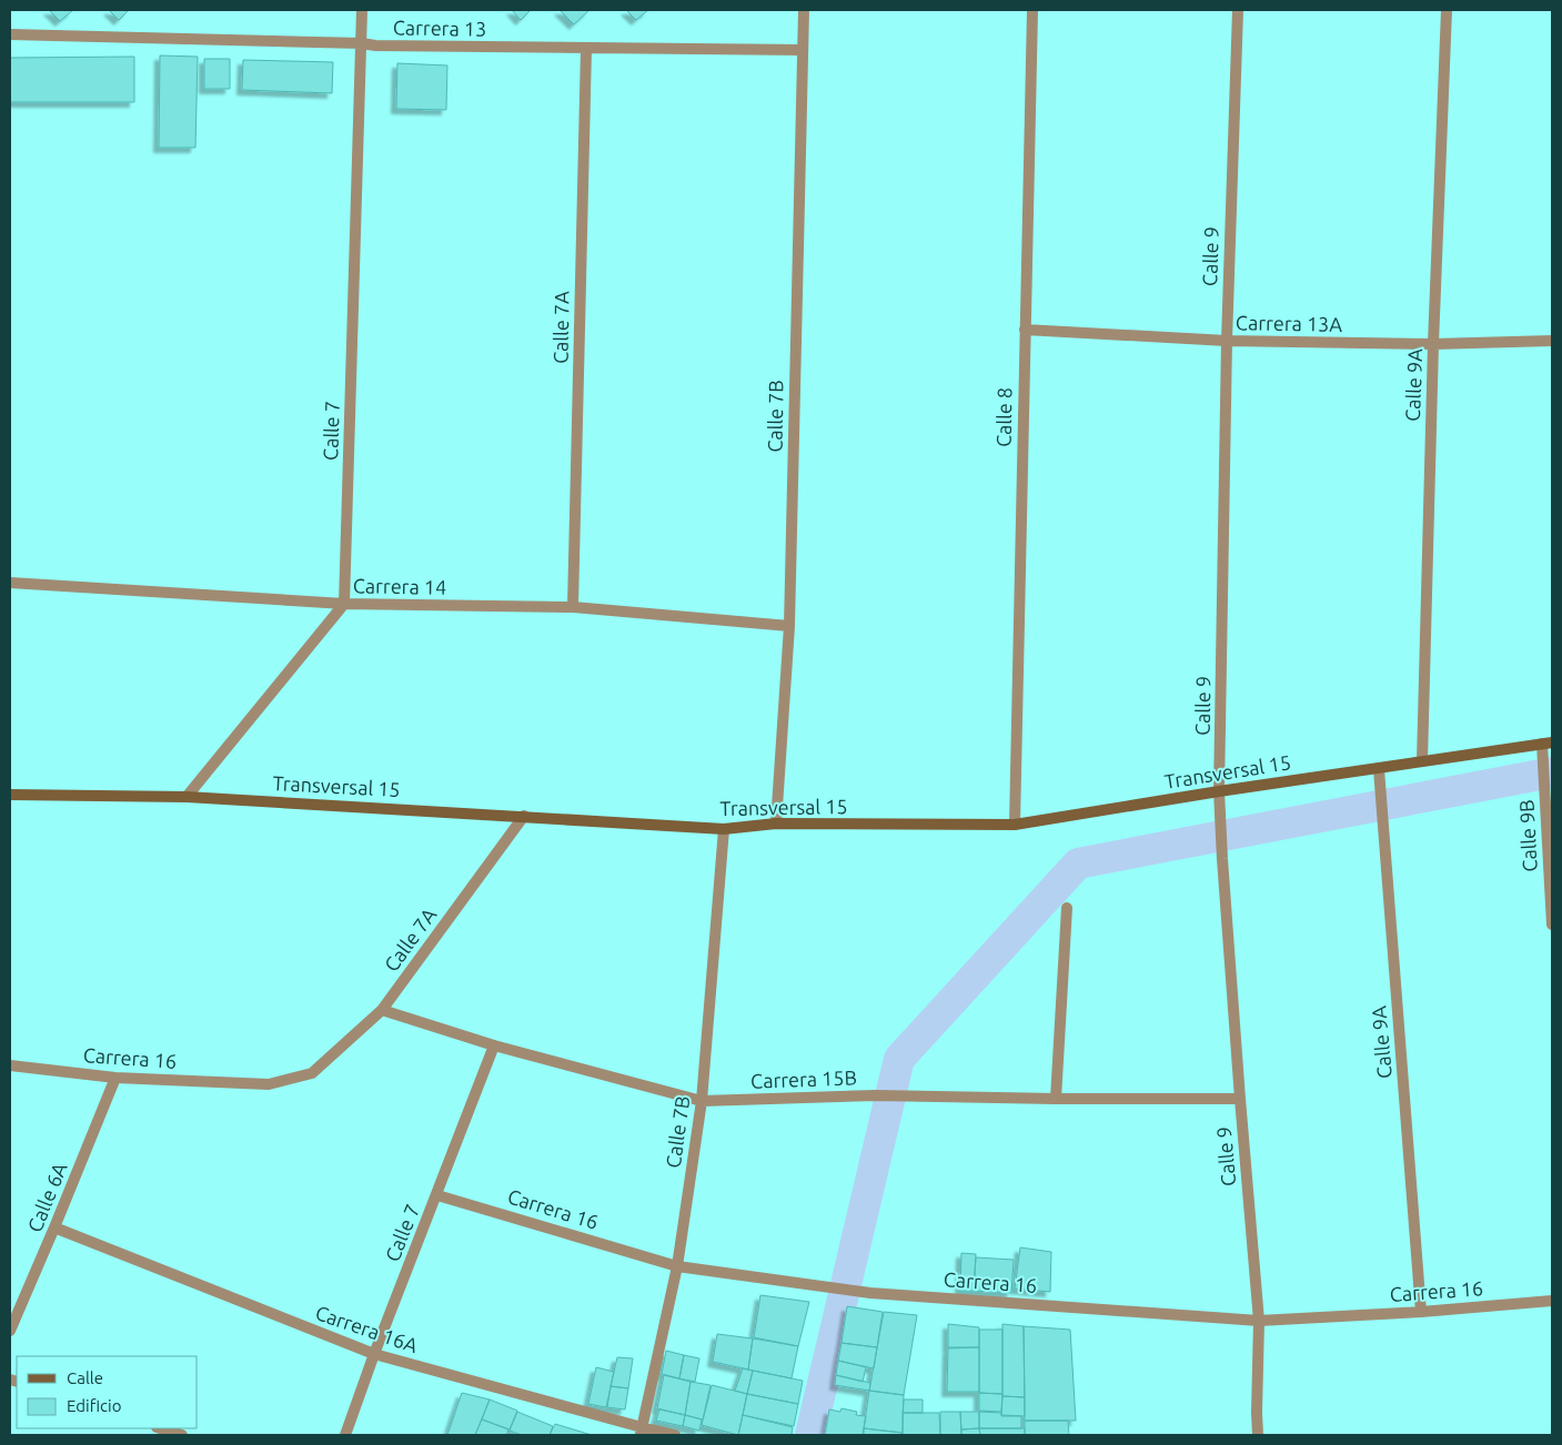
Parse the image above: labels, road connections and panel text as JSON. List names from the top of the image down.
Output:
{
  "streets": {
    "street": [
      "Carrera 13",
      "Calle 9",
      "Carrera 13A",
      "Calle 7A",
      "Calle 9A",
      "Calle 7B",
      "Calle 8",
      "Calle 7",
      "Carrera 14",
      "Transversal 15",
      "Calle 9B",
      "Carrera 16",
      "Carrera 15B",
      "Calle 6A",
      "Carrera 16A"
    ]
  },
  "crossings": [
    ["Carrera 13", "Calle 7A"],
    ["Carrera 13", "Calle 7B"],
    ["Carrera 13", "Calle 7"],
    ["Calle 9", "Carrera 13A"],
    ["Calle 9", "Transversal 15"],
    ["Calle 9", "Carrera 16"],
    ["Calle 9", "Carrera 15B"],
    ["Carrera 13A", "Calle 9A"],
    ["Carrera 13A", "Calle 8"],
    ["Calle 7A", "Carrera 14"],
    ["Calle 7A", "Transversal 15"],
    ["Calle 7A", "Carrera 16"],
    ["Calle 7A", "Carrera 15B"],
    ["Calle 9A", "Transversal 15"],
    ["Calle 9A", "Carrera 16"],
    ["Calle 7B", "Carrera 14"],
    ["Calle 7B", "Transversal 15"],
    ["Calle 7B", "Carrera 16"],
    ["Calle 7B", "Carrera 15B"],
    ["Calle 7B", "Carrera 16A"],
    ["Calle 8", "Transversal 15"],
    ["Calle 7", "Carrera 14"],
    ["Calle 7", "Carrera 16"],
    ["Calle 7", "Carrera 15B"],
    ["Calle 7", "Carrera 16A"],
    ["Transversal 15", "Calle 9B"],
    ["Carrera 16", "Calle 6A"],
    ["Calle 6A", "Carrera 16A"]
  ],
  "legend": ["Calle", "Edificio"]
}
